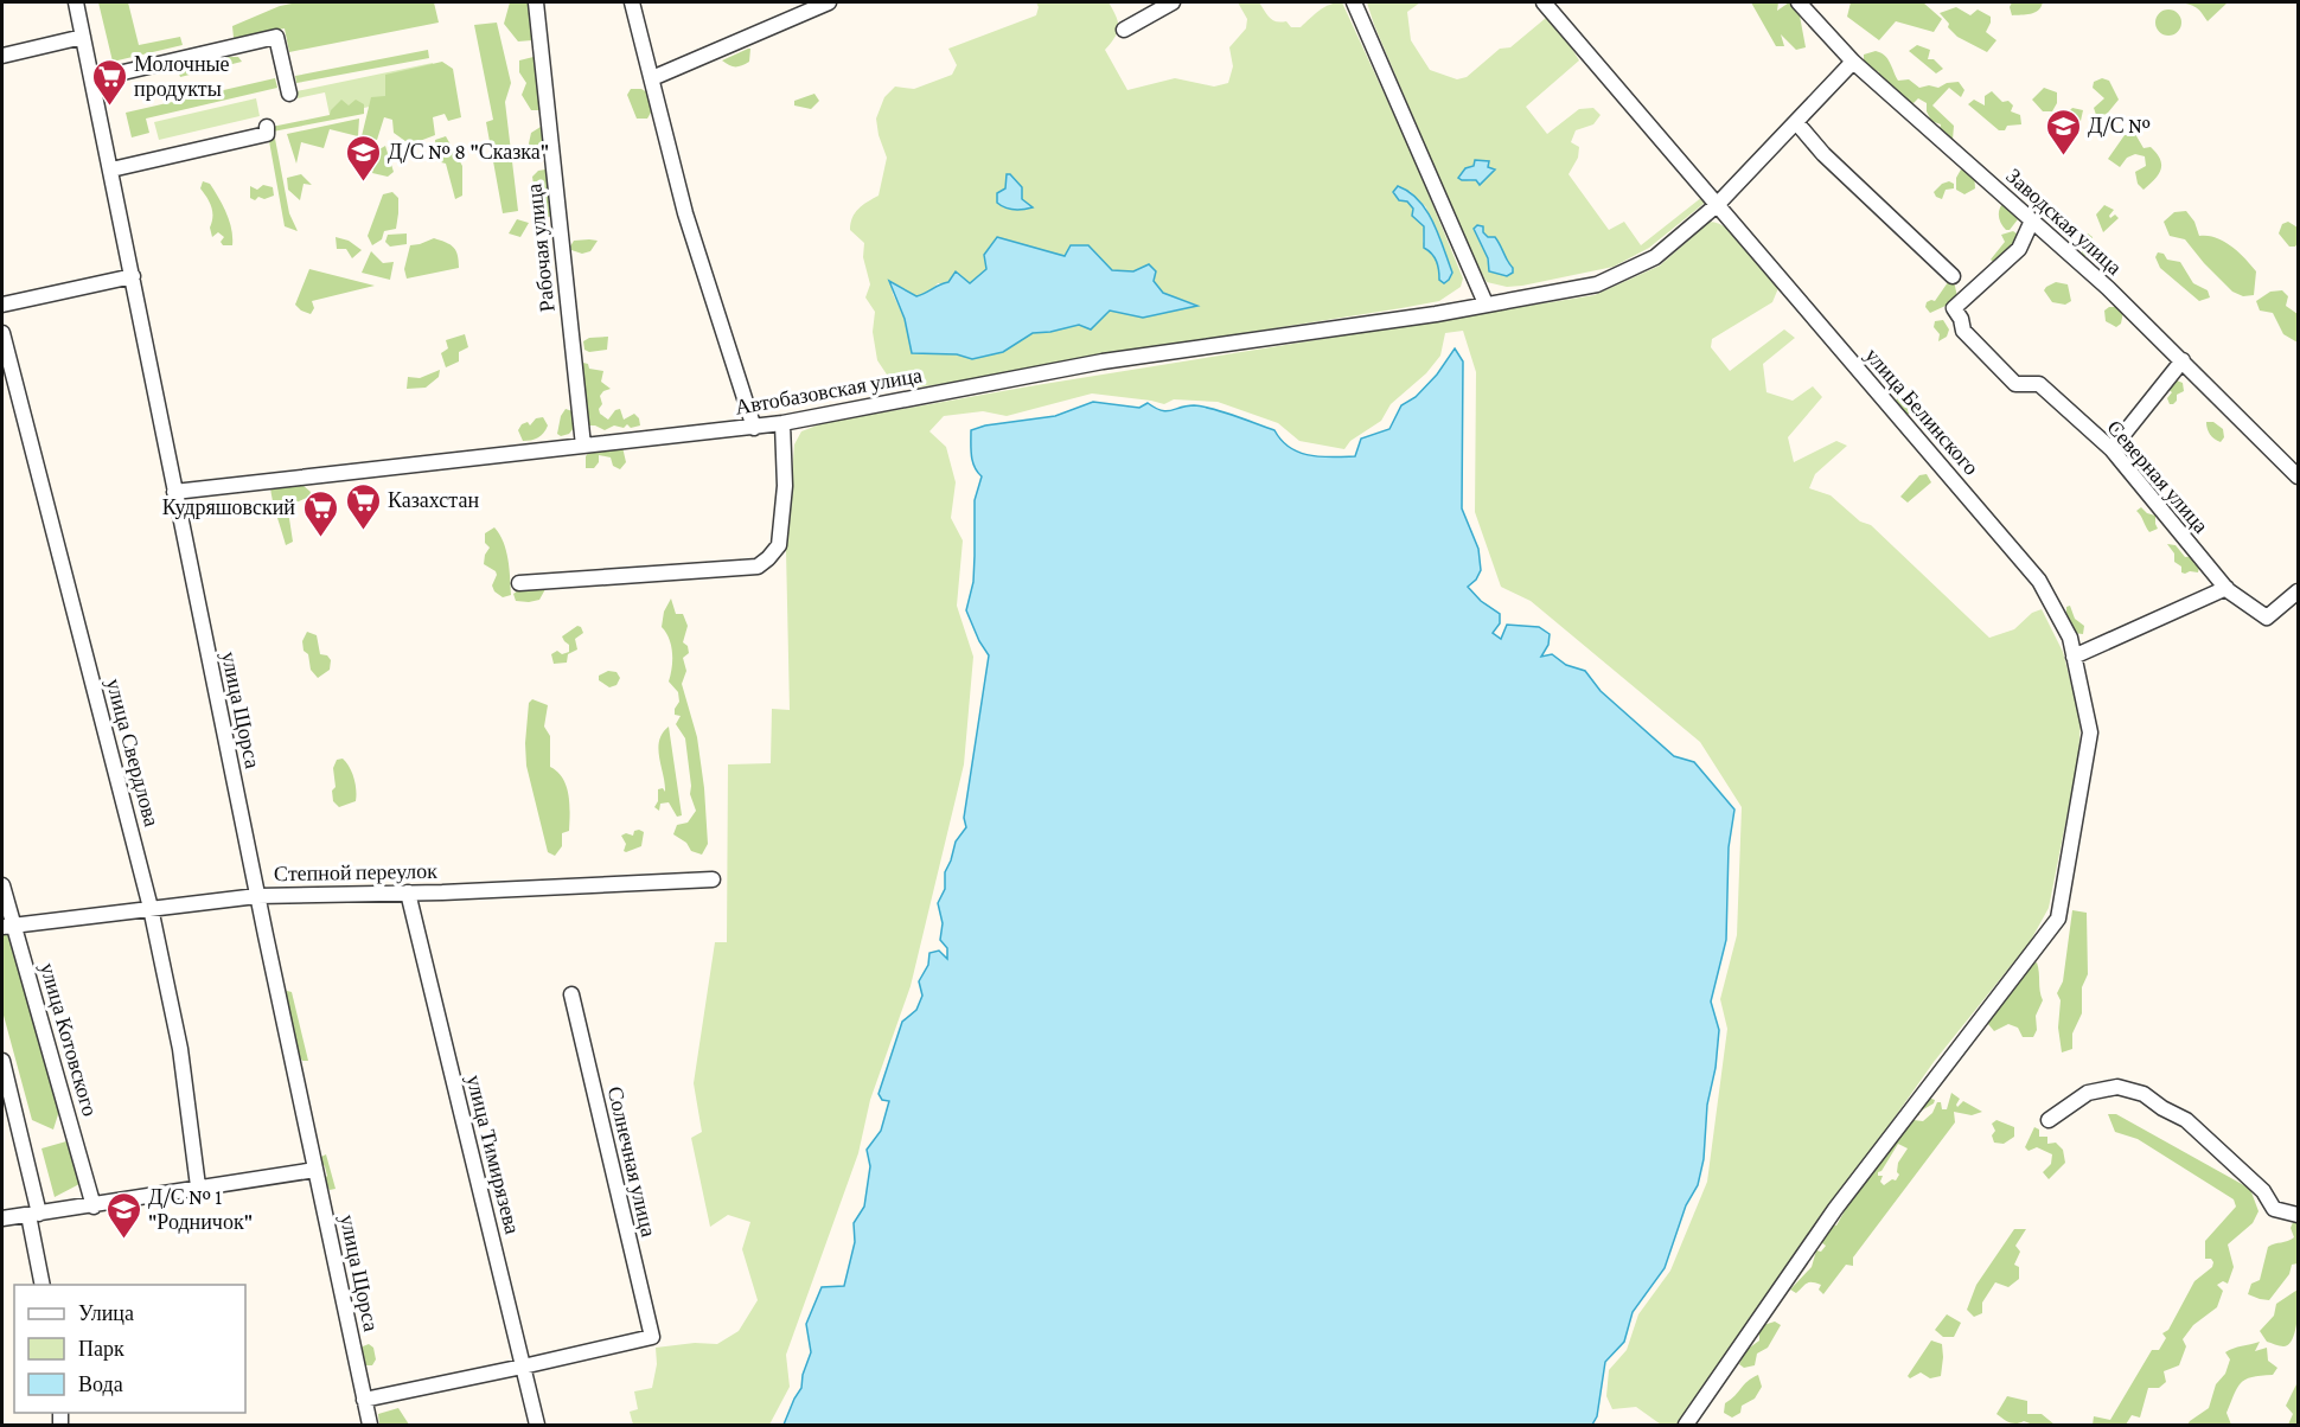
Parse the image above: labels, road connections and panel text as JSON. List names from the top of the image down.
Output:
{
  "streets": {
    "street": [
      "Заводская улица",
      "Рабочая улица",
      "Автобазовская улица",
      "улица Белинского",
      "Северная улица",
      "улица Щорса",
      "улица Свердлова",
      "Степной переулок",
      "улица Котовского",
      "улица Тимирязева",
      "Солнечная улица"
    ]
  },
  "crossings": [
    ["Заводская улица", "Северная улица"],
    ["Рабочая улица", "Автобазовская улица"],
    ["Автобазовская улица", "улица Щорса"],
    ["улица Щорса", "Степной переулок"],
    ["улица Свердлова", "Степной переулок"],
    ["Степной переулок", "улица Котовского"],
    ["Степной переулок", "улица Тимирязева"],
    ["улица Тимирязева", "Солнечная улица"]
  ],
  "places": {
    "supermarket": ["Молочные продукты", "Казахстан", "Кудряшовский"],
    "school or university": ["Д/С №", "Д/С № 8 \"Сказка\"", "Д/С № 1 \"Родничок\""]
  },
  "legend": ["Улица", "Парк", "Вода"]
}
